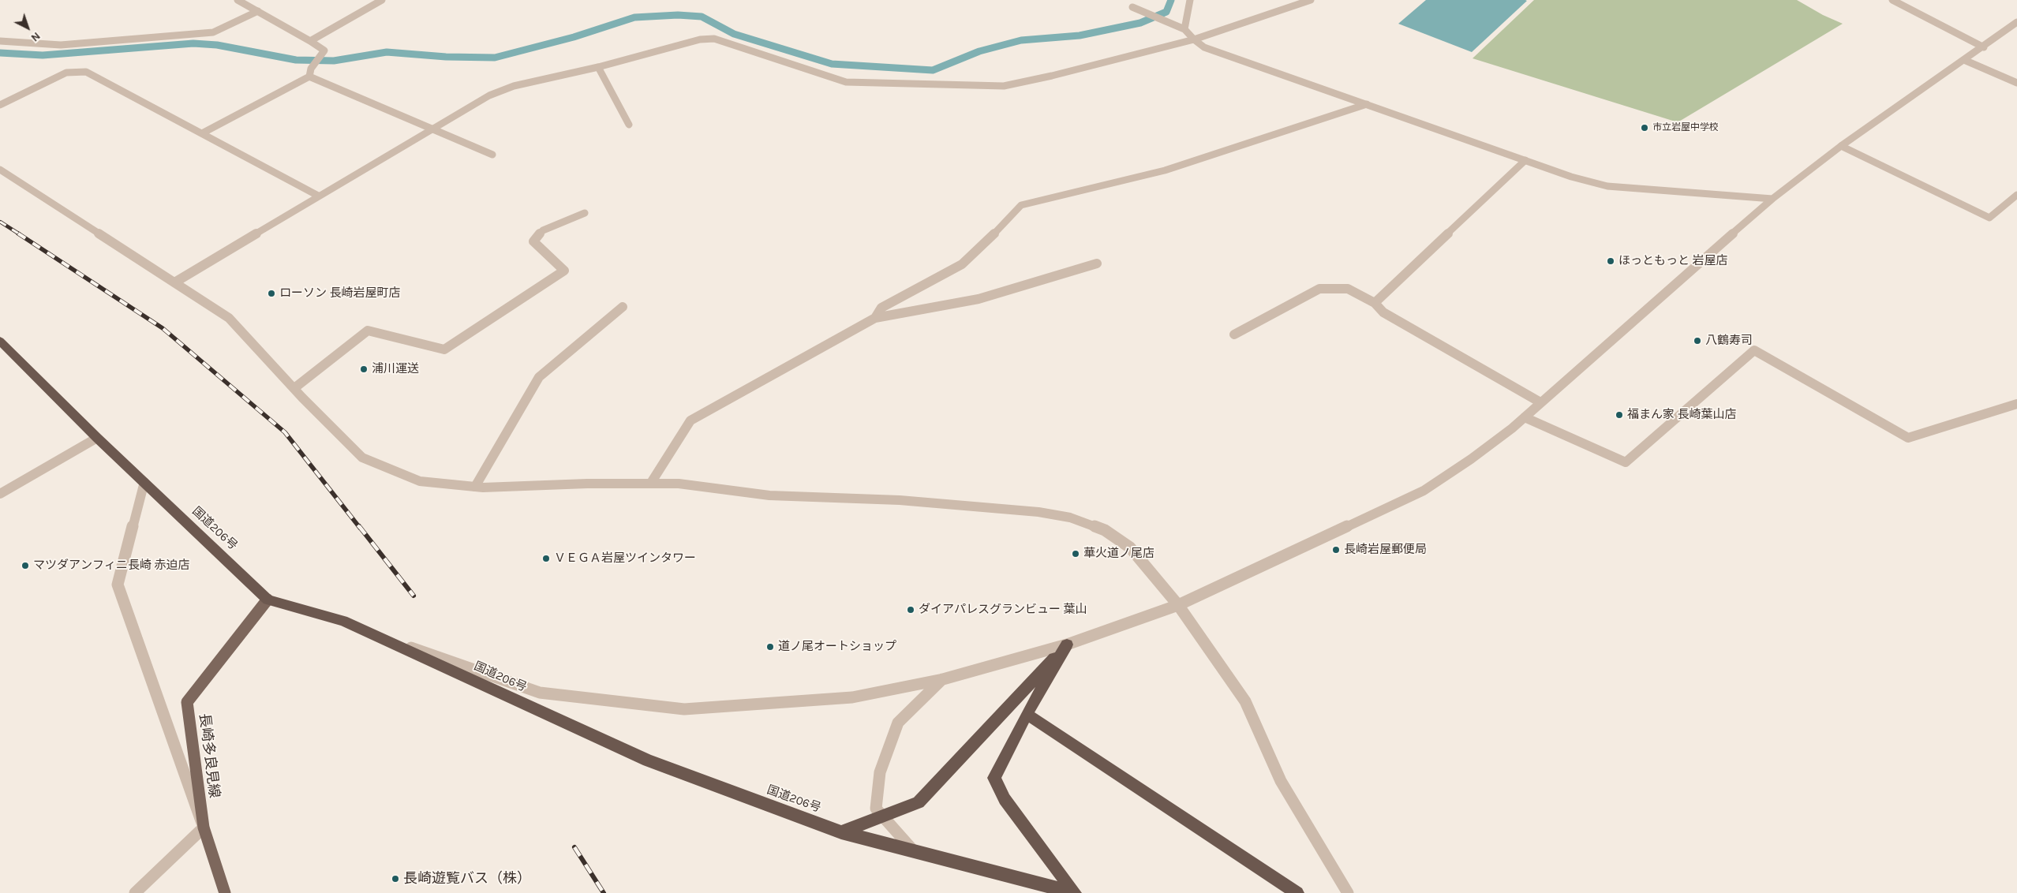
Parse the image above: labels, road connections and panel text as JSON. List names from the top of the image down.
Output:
{
  "streets": {
    "highway": ["国道206号"],
    "main road": ["長崎多良見線"]
  },
  "crossings": [
    ["国道206号", "長崎多良見線"]
  ],
  "places": [
    "市立岩屋中学校",
    "ほっともっと 岩屋店",
    "ローソン 長崎岩屋町店",
    "八鶴寿司",
    "浦川運送",
    "福まん家 長崎葉山店",
    "長崎岩屋郵便局",
    "華火道ノ尾店",
    "ＶＥＧＡ岩屋ツインタワー",
    "マツダアンフィニ長崎 赤迫店",
    "ダイアパレスグランビュー 葉山",
    "道ノ尾オートショップ",
    "長崎遊覧バス（株）"
  ],
  "north": "bottom right"
}
